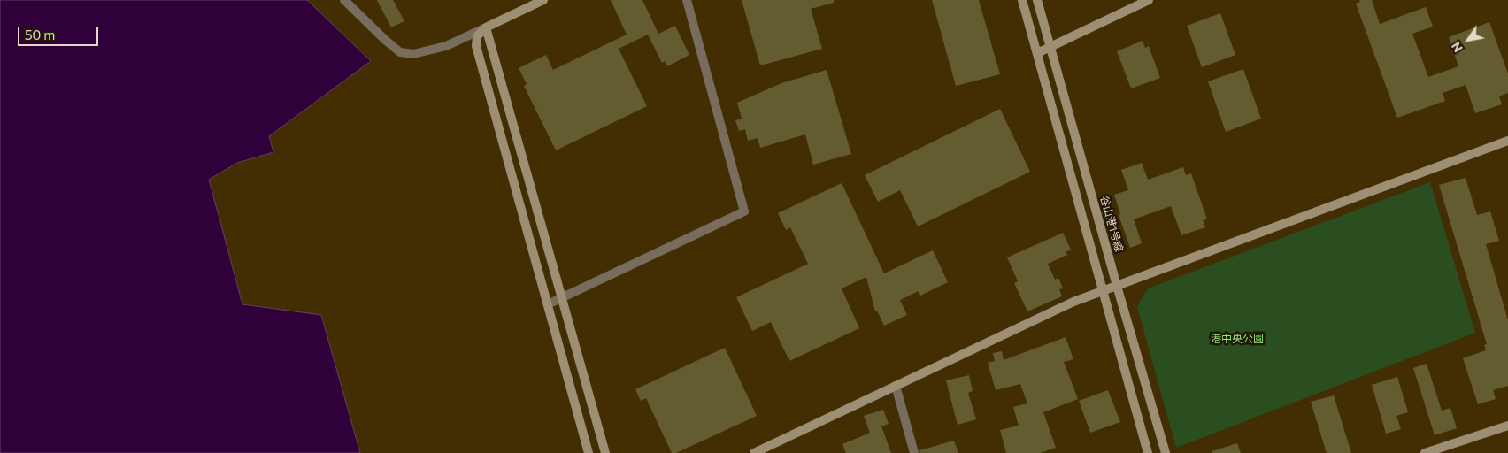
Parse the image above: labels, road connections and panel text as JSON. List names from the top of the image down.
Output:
{
  "streets": {
    "street": ["谷山港1号線"]
  },
  "parks": ["港中央公園"],
  "scale_bar": "50 m",
  "north": "bottom left"
}
